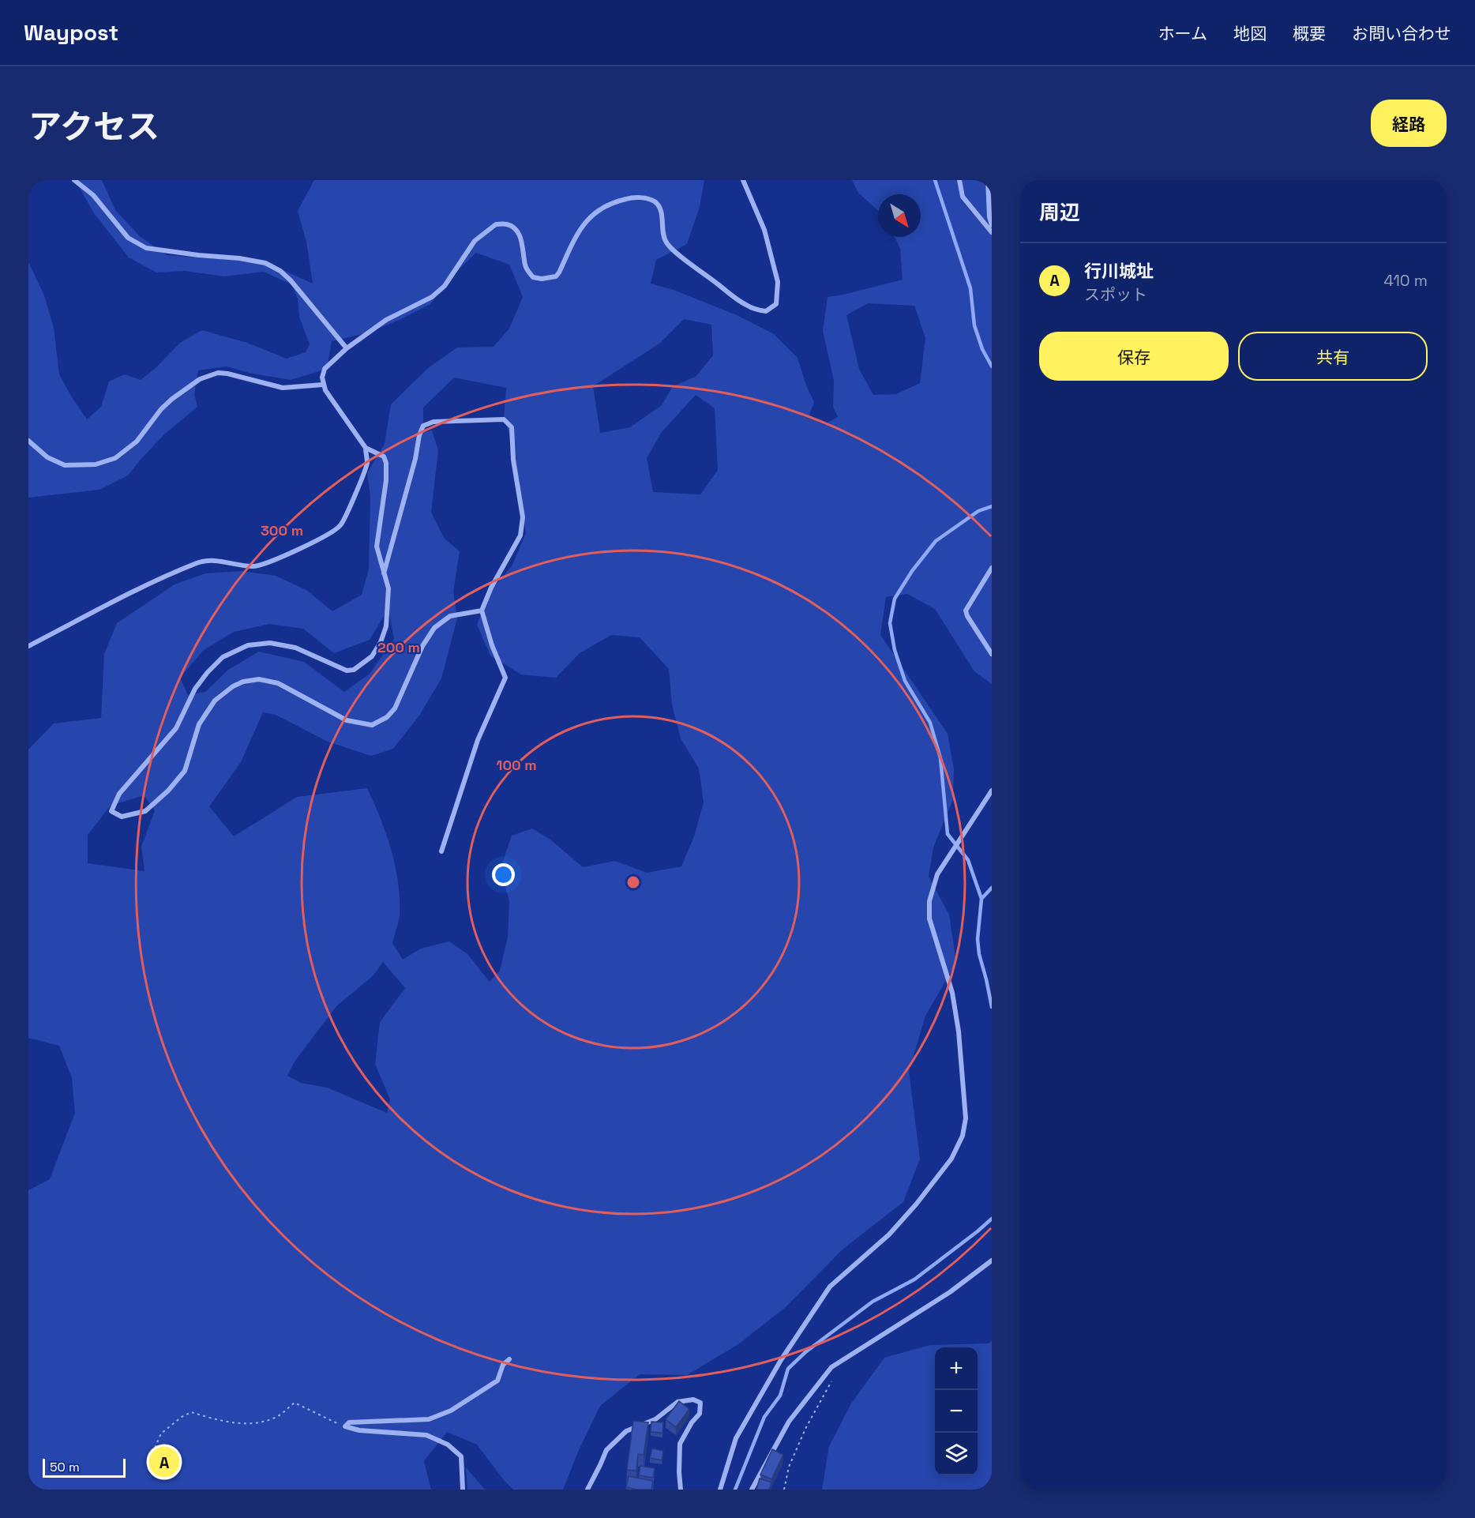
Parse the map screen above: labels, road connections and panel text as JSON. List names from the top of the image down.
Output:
{
  "scale_bar": "50 m",
  "north": "bottom right",
  "page": {
    "header": "Waypost",
    "nav": [
      "ホーム",
      "地図",
      "概要",
      "お問い合わせ"
    ],
    "title": "アクセス",
    "buttons": [
      "経路",
      ["保存", "共有"]
    ],
    "heading": "周辺",
    "list": [
      {
        "mark": "A",
        "name": "行川城址",
        "note": "スポット",
        "value": "410 m"
      }
    ],
    "map_buttons": ["+", "−"],
    "pins": "A",
    "scale": "50 m"
  },
  "rings": ["300 m", "200 m", "100 m"]
}
